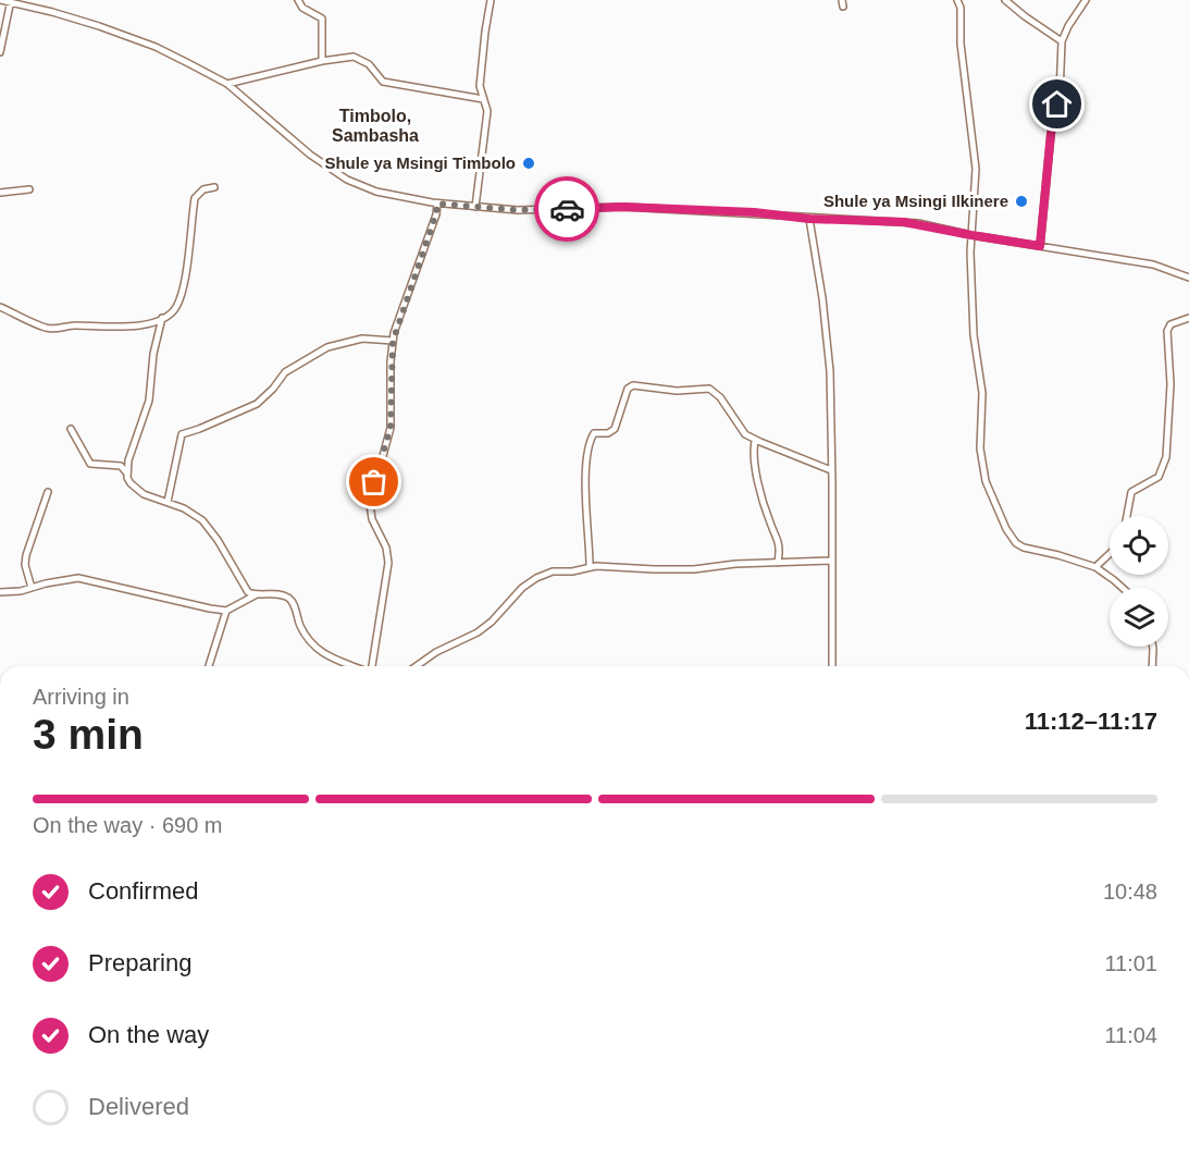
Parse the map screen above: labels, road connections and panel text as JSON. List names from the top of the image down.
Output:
{
  "districts": ["Timbolo, Sambasha"],
  "places": ["Shule ya Msingi Timbolo", "Shule ya Msingi Ilkinere"],
  "page": {
    "heading": ["3 min", "Arriving in", "11:12–11:17"],
    "bar": "On the way · 690 m",
    "list": [
      ["Confirmed", "10:48"],
      ["Preparing", "11:01"],
      ["On the way", "11:04"],
      "Delivered"
    ]
  }
}
